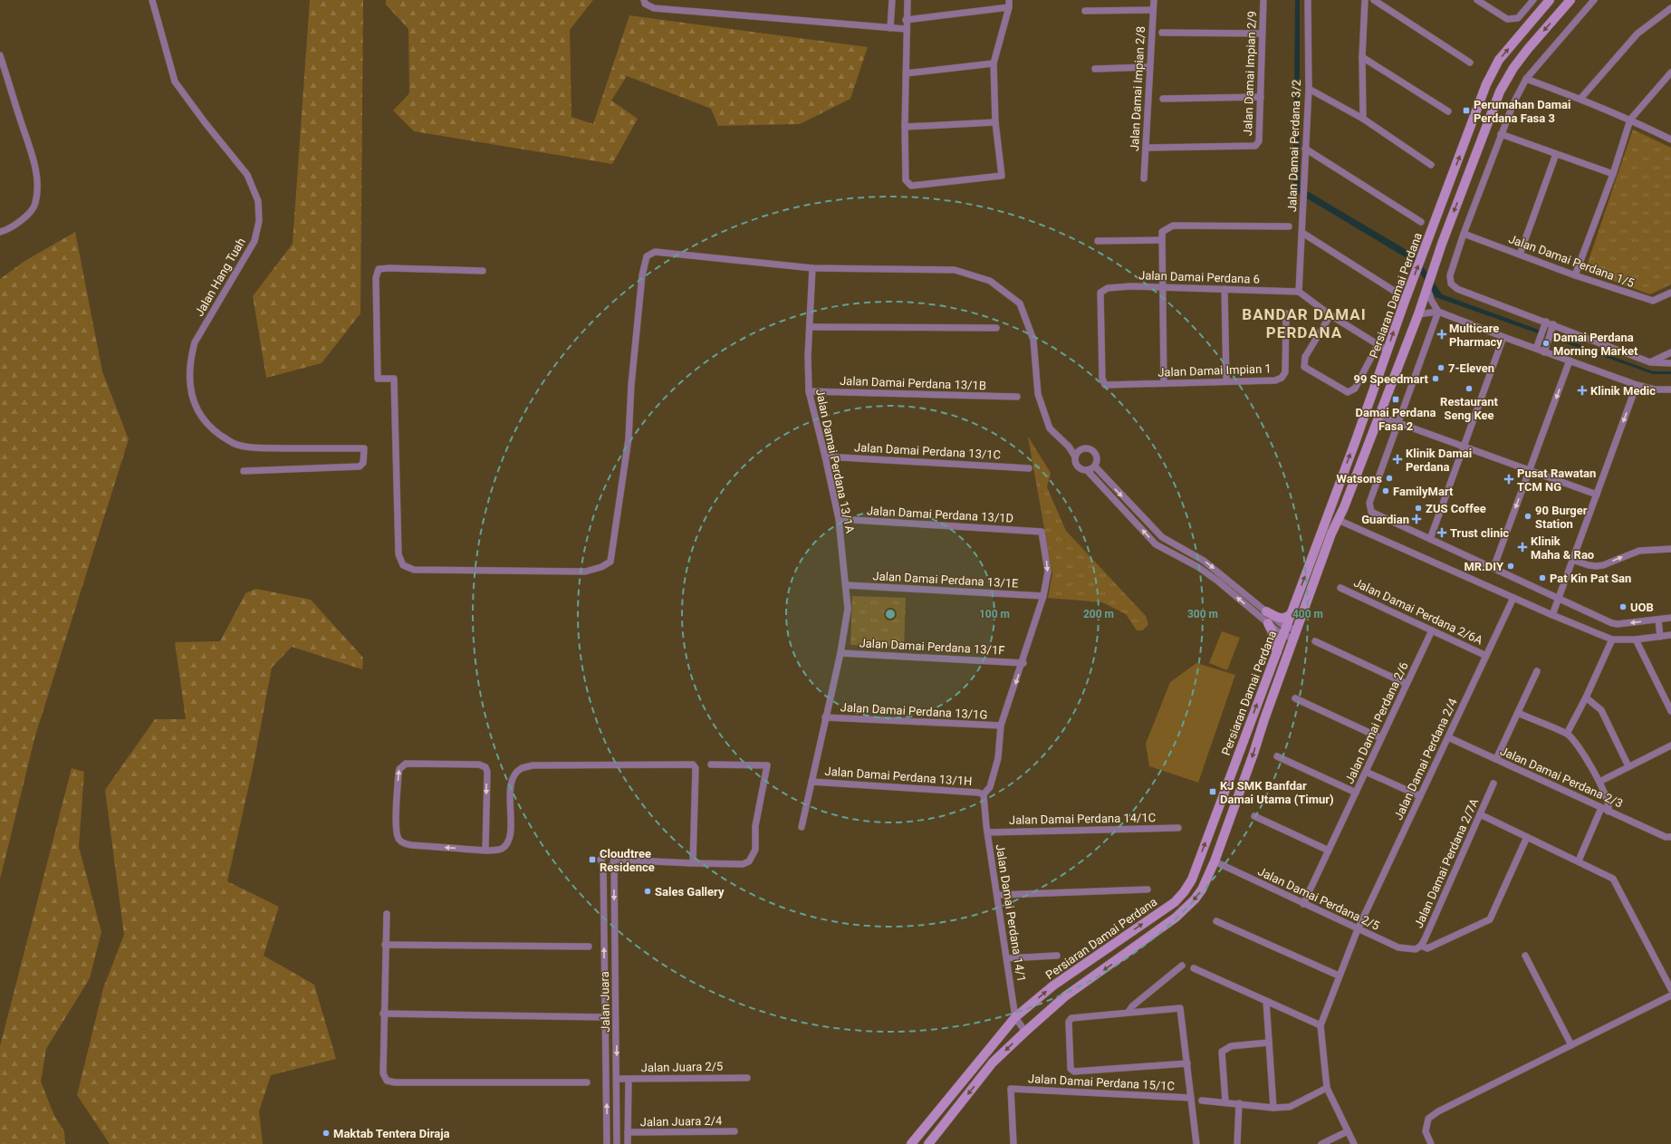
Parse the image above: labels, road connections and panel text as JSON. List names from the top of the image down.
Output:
{
  "streets": {
    "main road": ["Persiaran Damai Perdana"],
    "street": [
      "Jalan Damai Impian 2/9",
      "Jalan Damai Impian 2/8",
      "Jalan Damai Perdana 3/2",
      "Jalan Damai Perdana 1/5",
      "Jalan Hang Tuah",
      "Jalan Damai Perdana 6",
      "Jalan Damai Impian 1",
      "Jalan Damai Perdana 13/1B",
      "Jalan Damai Perdana 13/1C",
      "Jalan Damai Perdana 13/1A",
      "Jalan Damai Perdana 13/1D",
      "Jalan Damai Perdana 13/1E",
      "Jalan Damai Perdana 2/6A",
      "Jalan Damai Perdana 13/1F",
      "Jalan Damai Perdana 13/1G",
      "Jalan Damai Perdana 2/6",
      "Jalan Damai Perdana 2/4",
      "Jalan Damai Perdana 13/1H",
      "Jalan Damai Perdana 2/3",
      "Jalan Damai Perdana 14/1C",
      "Jalan Damai Perdana 2/7A",
      "Jalan Damai Perdana 2/5",
      "Jalan Damai Perdana 14/1",
      "Jalan Juara",
      "Jalan Juara 2/5",
      "Jalan Damai Perdana 15/1C",
      "Jalan Juara 2/4"
    ]
  },
  "crossings": [
    ["Jalan Damai Impian 2/9", "Jalan Damai Impian 2/8"],
    ["Jalan Damai Perdana 3/2", "Jalan Damai Perdana 6"],
    ["Jalan Damai Perdana 6", "Jalan Damai Impian 1"],
    ["Persiaran Damai Perdana", "Jalan Damai Perdana 2/5"],
    ["Persiaran Damai Perdana", "Jalan Damai Perdana 14/1"],
    ["Jalan Damai Perdana 13/1B", "Jalan Damai Perdana 13/1A"],
    ["Jalan Damai Perdana 13/1C", "Jalan Damai Perdana 13/1A"],
    ["Jalan Damai Perdana 13/1A", "Jalan Damai Perdana 13/1D"],
    ["Jalan Damai Perdana 13/1A", "Jalan Damai Perdana 13/1E"],
    ["Jalan Damai Perdana 13/1A", "Jalan Damai Perdana 13/1F"],
    ["Jalan Damai Perdana 13/1A", "Jalan Damai Perdana 13/1G"],
    ["Jalan Damai Perdana 13/1A", "Jalan Damai Perdana 13/1H"],
    ["Jalan Damai Perdana 13/1D", "Jalan Damai Perdana 13/1E"],
    ["Jalan Damai Perdana 2/6A", "Jalan Damai Perdana 2/6"],
    ["Jalan Damai Perdana 2/6A", "Jalan Damai Perdana 2/4"],
    ["Jalan Damai Perdana 2/6", "Jalan Damai Perdana 2/5"],
    ["Jalan Damai Perdana 2/4", "Jalan Damai Perdana 2/3"],
    ["Jalan Damai Perdana 2/4", "Jalan Damai Perdana 2/5"],
    ["Jalan Damai Perdana 13/1H", "Jalan Damai Perdana 14/1"],
    ["Jalan Damai Perdana 14/1C", "Jalan Damai Perdana 14/1"],
    ["Jalan Damai Perdana 2/7A", "Jalan Damai Perdana 2/5"],
    ["Jalan Juara", "Jalan Juara 2/5"]
  ],
  "one_way": ["Jalan Damai Perdana 13/1D"],
  "districts": ["BANDAR DAMAI PERDANA"],
  "places": {
    "transit": [
      "Perumahan Damai Perdana Fasa 3",
      "Damai Perdana Fasa 2",
      "KJ SMK Banfdar Damai Utama (Timur)",
      "Cloudtree Residence"
    ],
    "health": [
      "Multicare Pharmacy",
      "Klinik Medic",
      "Klinik Damai Perdana",
      "Pusat Rawatan TCM NG",
      "Guardian",
      "Trust clinic",
      "Klinik Maha & Rao"
    ],
    "other": [
      "Damai Perdana Morning Market",
      "7-Eleven",
      "99 Speedmart",
      "Restaurant Seng Kee",
      "Watsons",
      "FamilyMart",
      "ZUS Coffee",
      "90 Burger Station",
      "MR.DIY",
      "Pat Kin Pat San",
      "UOB",
      "Sales Gallery",
      "Maktab Tentera Diraja"
    ]
  },
  "rings": [
    "100 m",
    "200 m",
    "300 m",
    "400 m"
  ]
}
